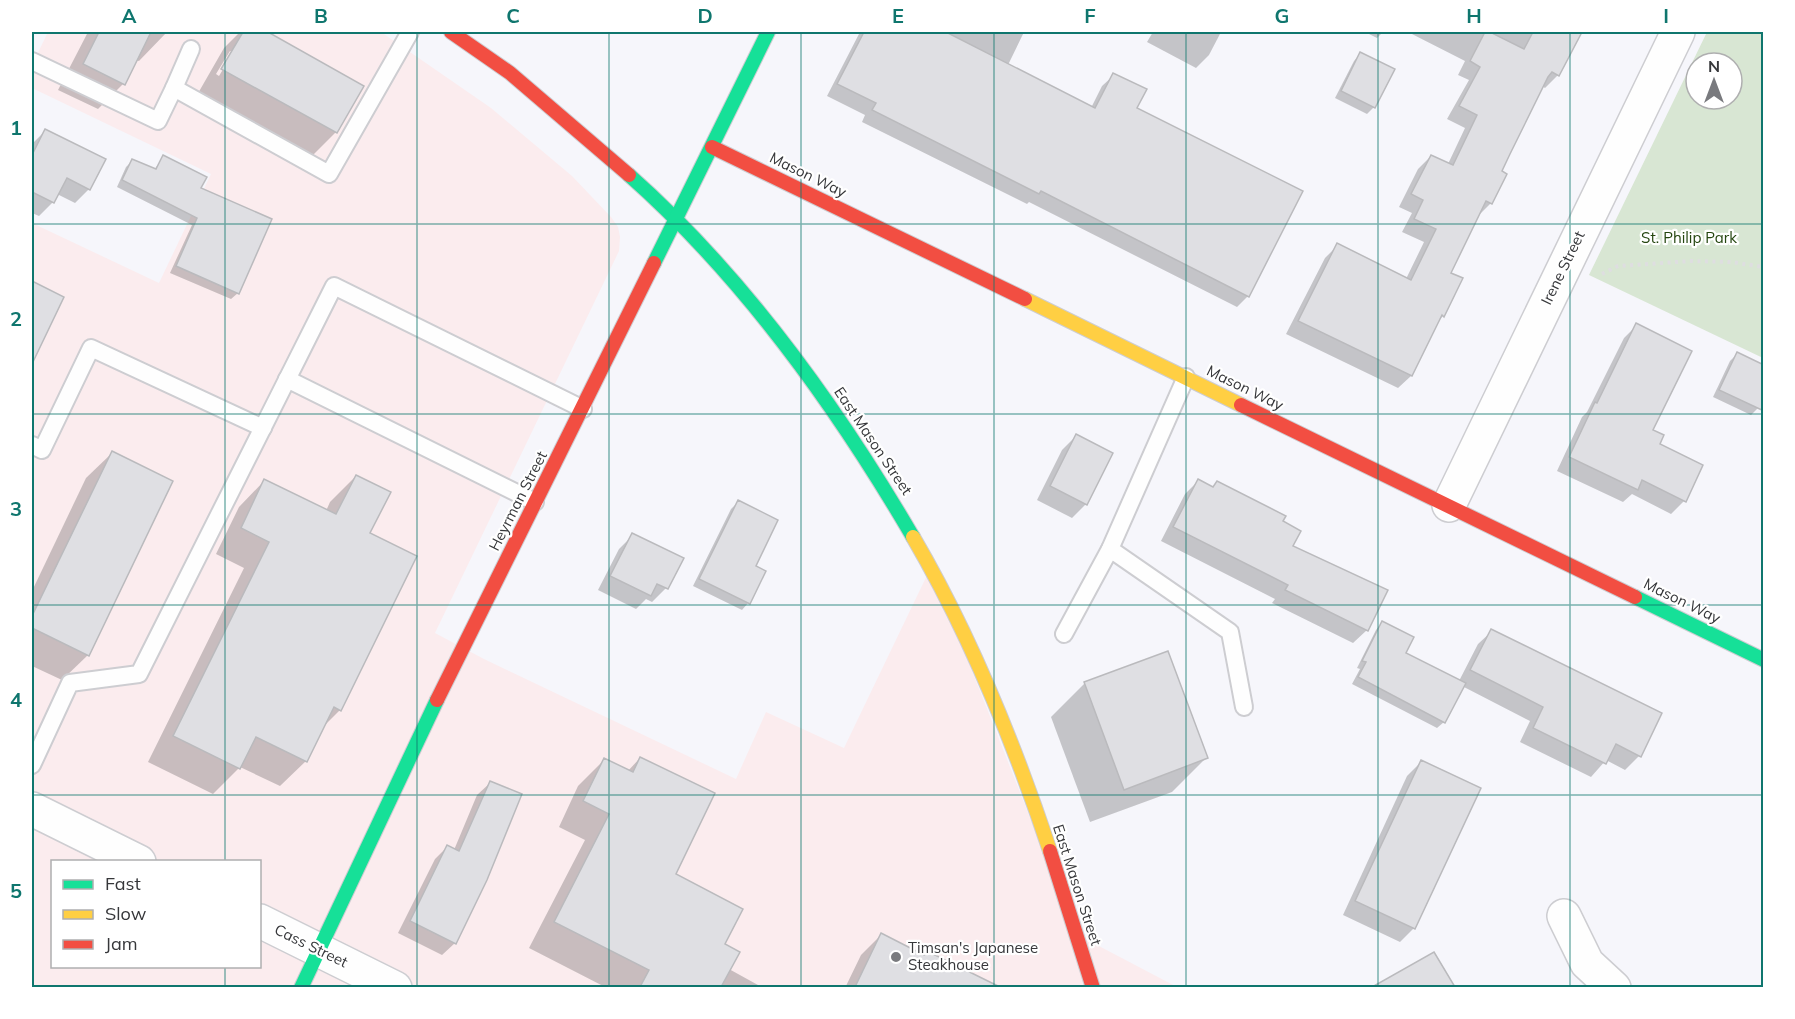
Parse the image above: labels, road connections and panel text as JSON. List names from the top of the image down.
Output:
{
  "streets": {
    "street": [
      "Mason Way",
      "Irene Street",
      "East Mason Street",
      "Heyrman Street",
      "Cass Street"
    ]
  },
  "crossings": [
    ["Mason Way", "Irene Street"],
    ["Mason Way", "Heyrman Street"],
    ["East Mason Street", "Heyrman Street"],
    ["Heyrman Street", "Cass Street"]
  ],
  "parks": ["St. Philip Park"],
  "places": ["Timsan's Japanese Steakhouse"],
  "legend": ["Fast", "Slow", "Jam"],
  "north": "top",
  "grid": {
    "columns": [
      "A",
      "B",
      "C",
      "D",
      "E",
      "F",
      "G",
      "H",
      "I"
    ],
    "rows": [
      "1",
      "2",
      "3",
      "4",
      "5"
    ]
  }
}
